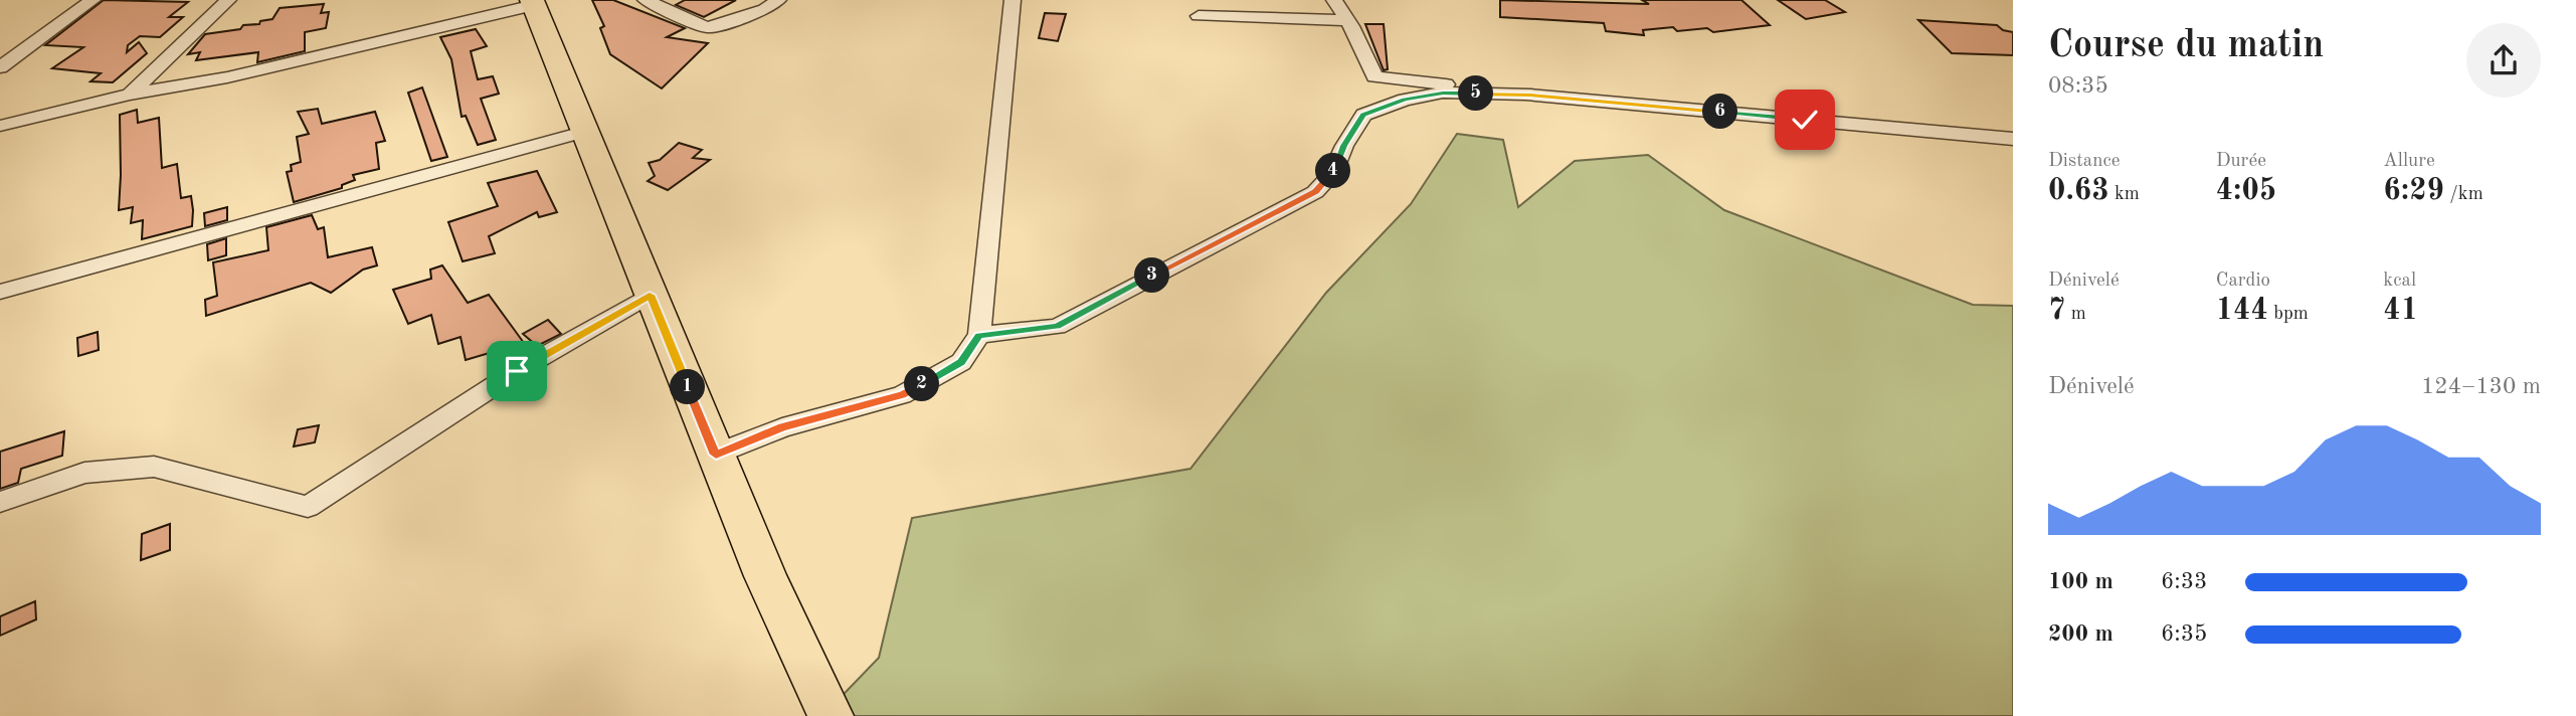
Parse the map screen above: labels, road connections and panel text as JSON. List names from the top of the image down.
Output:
{
  "page": {
    "heading": ["Course du matin", "08:35"],
    "pins": [
      "5",
      "6",
      "4",
      "3",
      "2",
      "1"
    ],
    "stats": [
      ["Distance", "0.63 km"],
      ["Durée", "4:05"],
      ["Allure", "6:29 /km"],
      ["Dénivelé", "7 m"],
      ["Cardio", "144 bpm"],
      ["kcal", "41"]
    ],
    "chart": ["Dénivelé", "124–130 m"],
    "list": [
      {
        "name": "100 m",
        "note": "6:33"
      },
      {
        "name": "200 m",
        "note": "6:35"
      }
    ]
  }
}
